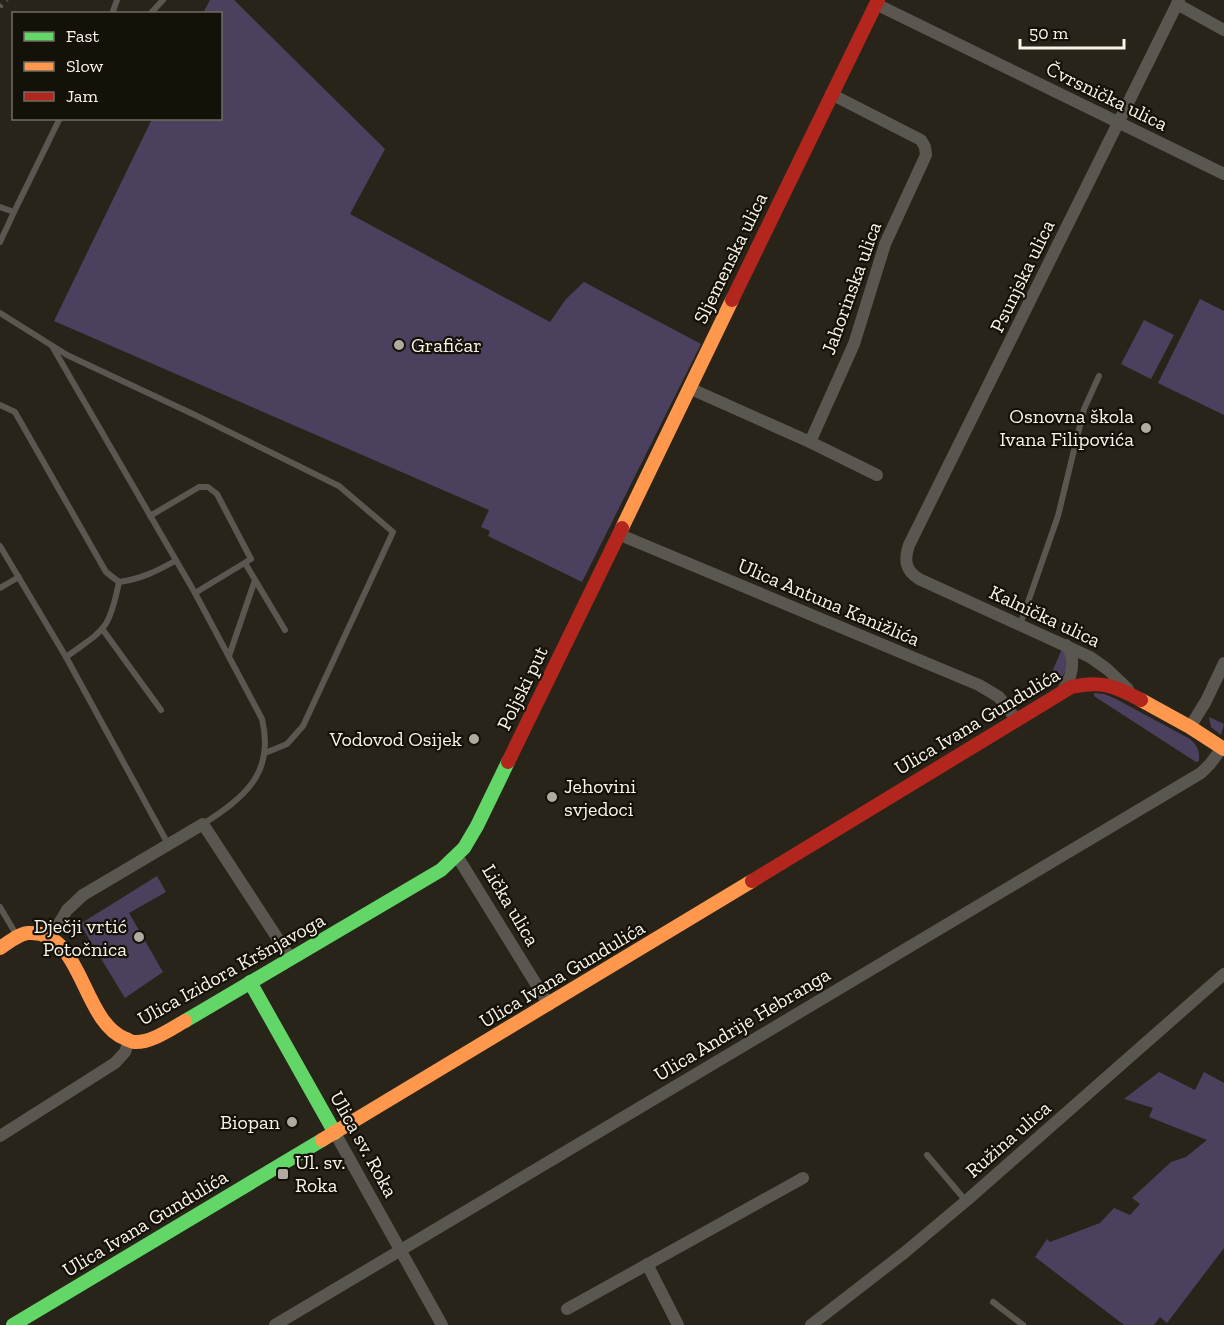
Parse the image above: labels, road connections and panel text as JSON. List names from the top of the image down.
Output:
{
  "streets": {
    "street": [
      "Čvrsnička ulica",
      "Sljemenska ulica",
      "Psunjska ulica",
      "Jahorinska ulica",
      "Ulica Antuna Kanižlića",
      "Kalnička ulica",
      "Poljski put",
      "Ulica Ivana Gundulića",
      "Lička ulica",
      "Ulica Izidora Kršnjavoga",
      "Ulica Andrije Hebranga",
      "Ružina ulica",
      "Ulica sv. Roka"
    ]
  },
  "crossings": [
    ["Čvrsnička ulica", "Sljemenska ulica"],
    ["Čvrsnička ulica", "Psunjska ulica"],
    ["Sljemenska ulica", "Jahorinska ulica"],
    ["Sljemenska ulica", "Ulica Antuna Kanižlića"],
    ["Sljemenska ulica", "Poljski put"],
    ["Psunjska ulica", "Kalnička ulica"],
    ["Ulica Antuna Kanižlića", "Poljski put"],
    ["Ulica Antuna Kanižlića", "Ulica Ivana Gundulića"],
    ["Kalnička ulica", "Ulica Ivana Gundulića"],
    ["Kalnička ulica", "Ulica Andrije Hebranga"],
    ["Poljski put", "Lička ulica"],
    ["Poljski put", "Ulica Izidora Kršnjavoga"],
    ["Ulica Ivana Gundulića", "Lička ulica"],
    ["Ulica Ivana Gundulića", "Ulica sv. Roka"],
    ["Lička ulica", "Ulica Izidora Kršnjavoga"],
    ["Ulica Izidora Kršnjavoga", "Ulica sv. Roka"],
    ["Ulica Andrije Hebranga", "Ulica sv. Roka"]
  ],
  "places": {
    "other": [
      "Grafičar",
      "Osnovna škola Ivana Filipovića",
      "Vodovod Osijek",
      "Jehovini svjedoci",
      "Dječji vrtić Potočnica",
      "Biopan"
    ],
    "transit": ["Ul. sv. Roka"]
  },
  "legend": ["Fast", "Slow", "Jam"],
  "scale_bar": "50 m"
}
